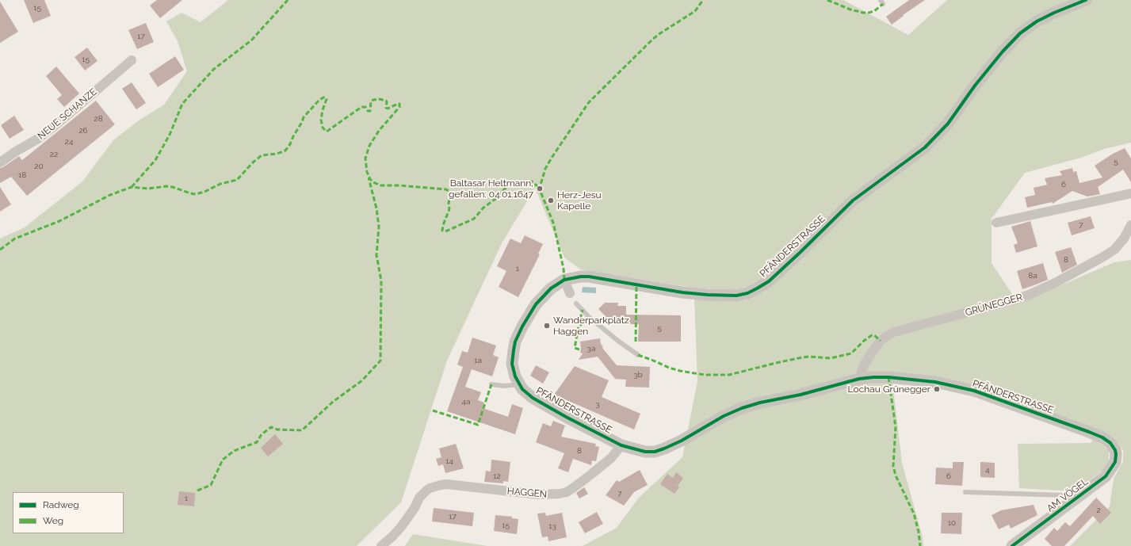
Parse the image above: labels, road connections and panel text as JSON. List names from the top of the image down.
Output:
{
  "streets": {
    "street": [
      "NEUE SCHANZE",
      "PFÄNDERSTRASSE",
      "GRÜNEGGER",
      "HAGGEN",
      "AM VÖGEL"
    ]
  },
  "crossings": [
    ["PFÄNDERSTRASSE", "GRÜNEGGER"],
    ["PFÄNDERSTRASSE", "HAGGEN"],
    ["PFÄNDERSTRASSE", "AM VÖGEL"]
  ],
  "places": [
    "Baltasar Heltmann, gefallen: 04.01.1647",
    "Herz-Jesu Kapelle",
    "Wanderparkplatz Haggen",
    "Lochau Grünegger"
  ],
  "house_numbers": [
    "15",
    "17",
    "15",
    "28",
    "26",
    "24",
    "22",
    "5",
    "20",
    "18",
    "6",
    "7",
    "8",
    "1",
    "8a",
    "5",
    "3a",
    "1a",
    "3b",
    "4a",
    "3",
    "8",
    "14",
    "4",
    "12",
    "6",
    "7",
    "1",
    "2",
    "17",
    "10",
    "15",
    "13"
  ],
  "legend": ["Radweg", "Weg"]
}
